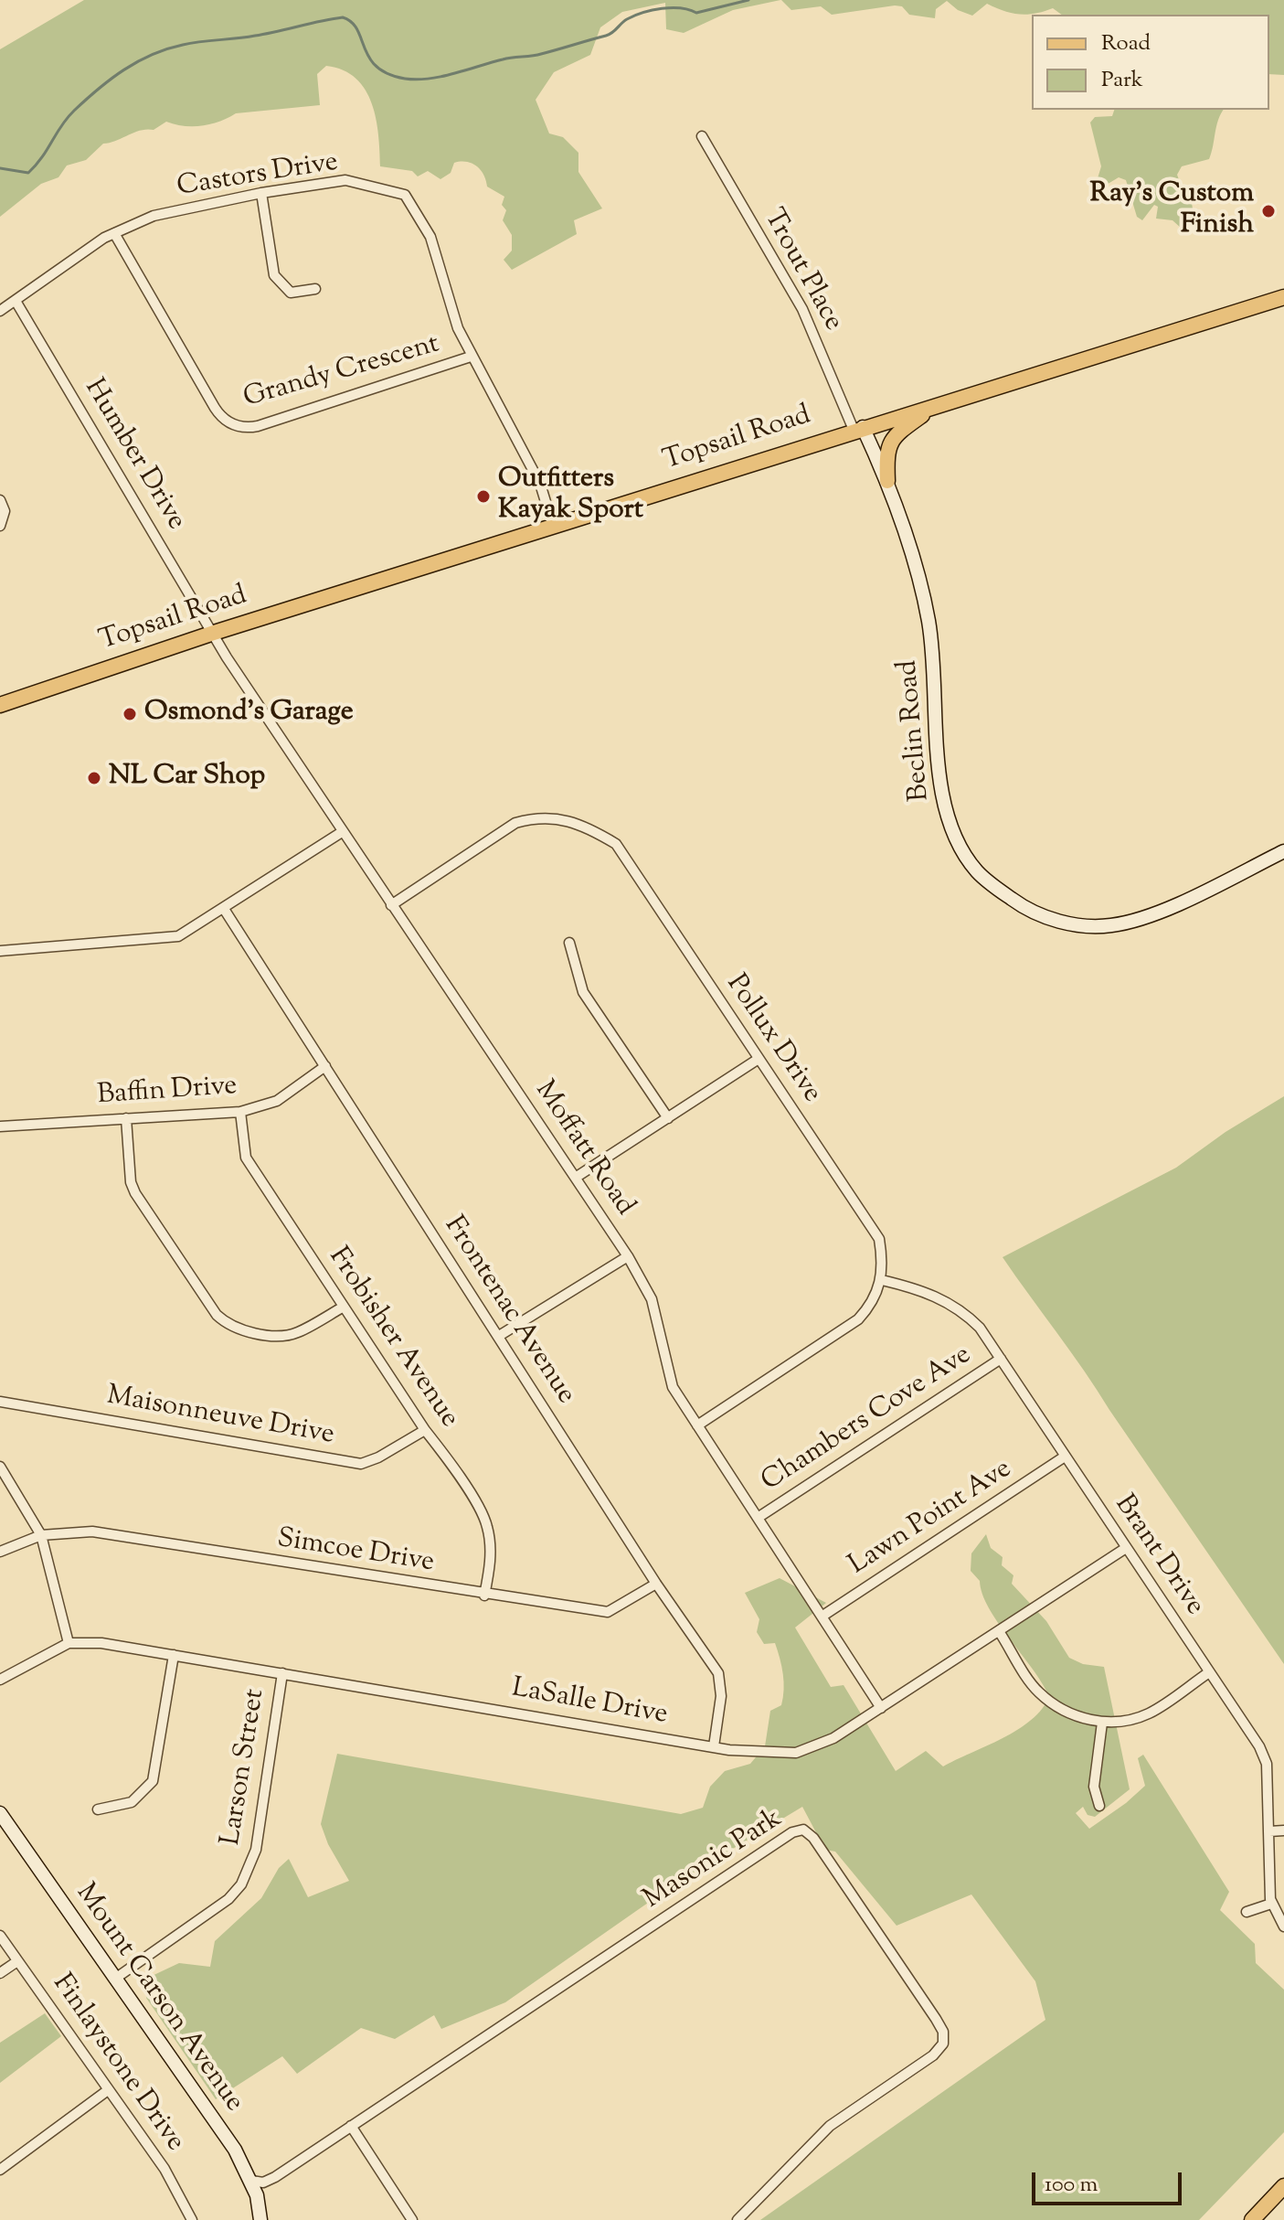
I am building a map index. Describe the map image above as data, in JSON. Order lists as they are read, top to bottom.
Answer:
{
  "streets": {
    "main road": ["Topsail Road"],
    "street": [
      "Castors Drive",
      "Trout Place",
      "Grandy Crescent",
      "Humber Drive",
      "Beclin Road",
      "Pollux Drive",
      "Baffin Drive",
      "Moffatt Road",
      "Frontenac Avenue",
      "Frobisher Avenue",
      "Maisonneuve Drive",
      "Chambers Cove Ave",
      "Lawn Point Ave",
      "Simcoe Drive",
      "Brant Drive",
      "LaSalle Drive",
      "Larson Street",
      "Masonic Park",
      "Mount Carson Avenue",
      "Finlaystone Drive"
    ]
  },
  "crossings": [
    ["Castors Drive", "Grandy Crescent"],
    ["Castors Drive", "Topsail Road"],
    ["Castors Drive", "Humber Drive"],
    ["Trout Place", "Topsail Road"],
    ["Trout Place", "Beclin Road"],
    ["Topsail Road", "Humber Drive"],
    ["Topsail Road", "Beclin Road"],
    ["Topsail Road", "Moffatt Road"],
    ["Humber Drive", "Moffatt Road"],
    ["Pollux Drive", "Moffatt Road"],
    ["Pollux Drive", "Brant Drive"],
    ["Baffin Drive", "Frontenac Avenue"],
    ["Baffin Drive", "Frobisher Avenue"],
    ["Moffatt Road", "Chambers Cove Ave"],
    ["Moffatt Road", "Lawn Point Ave"],
    ["Moffatt Road", "LaSalle Drive"],
    ["Frontenac Avenue", "Simcoe Drive"],
    ["Frontenac Avenue", "LaSalle Drive"],
    ["Frobisher Avenue", "Maisonneuve Drive"],
    ["Frobisher Avenue", "Simcoe Drive"],
    ["Chambers Cove Ave", "Brant Drive"],
    ["Lawn Point Ave", "Brant Drive"],
    ["Brant Drive", "LaSalle Drive"],
    ["LaSalle Drive", "Larson Street"],
    ["Larson Street", "Mount Carson Avenue"],
    ["Masonic Park", "Mount Carson Avenue"]
  ],
  "places": [
    "Ray's Custom Finish",
    "Outfitters Kayak Sport",
    "Osmond's Garage",
    "NL Car Shop"
  ],
  "legend": ["Road", "Park"],
  "scale_bar": "100 m"
}
